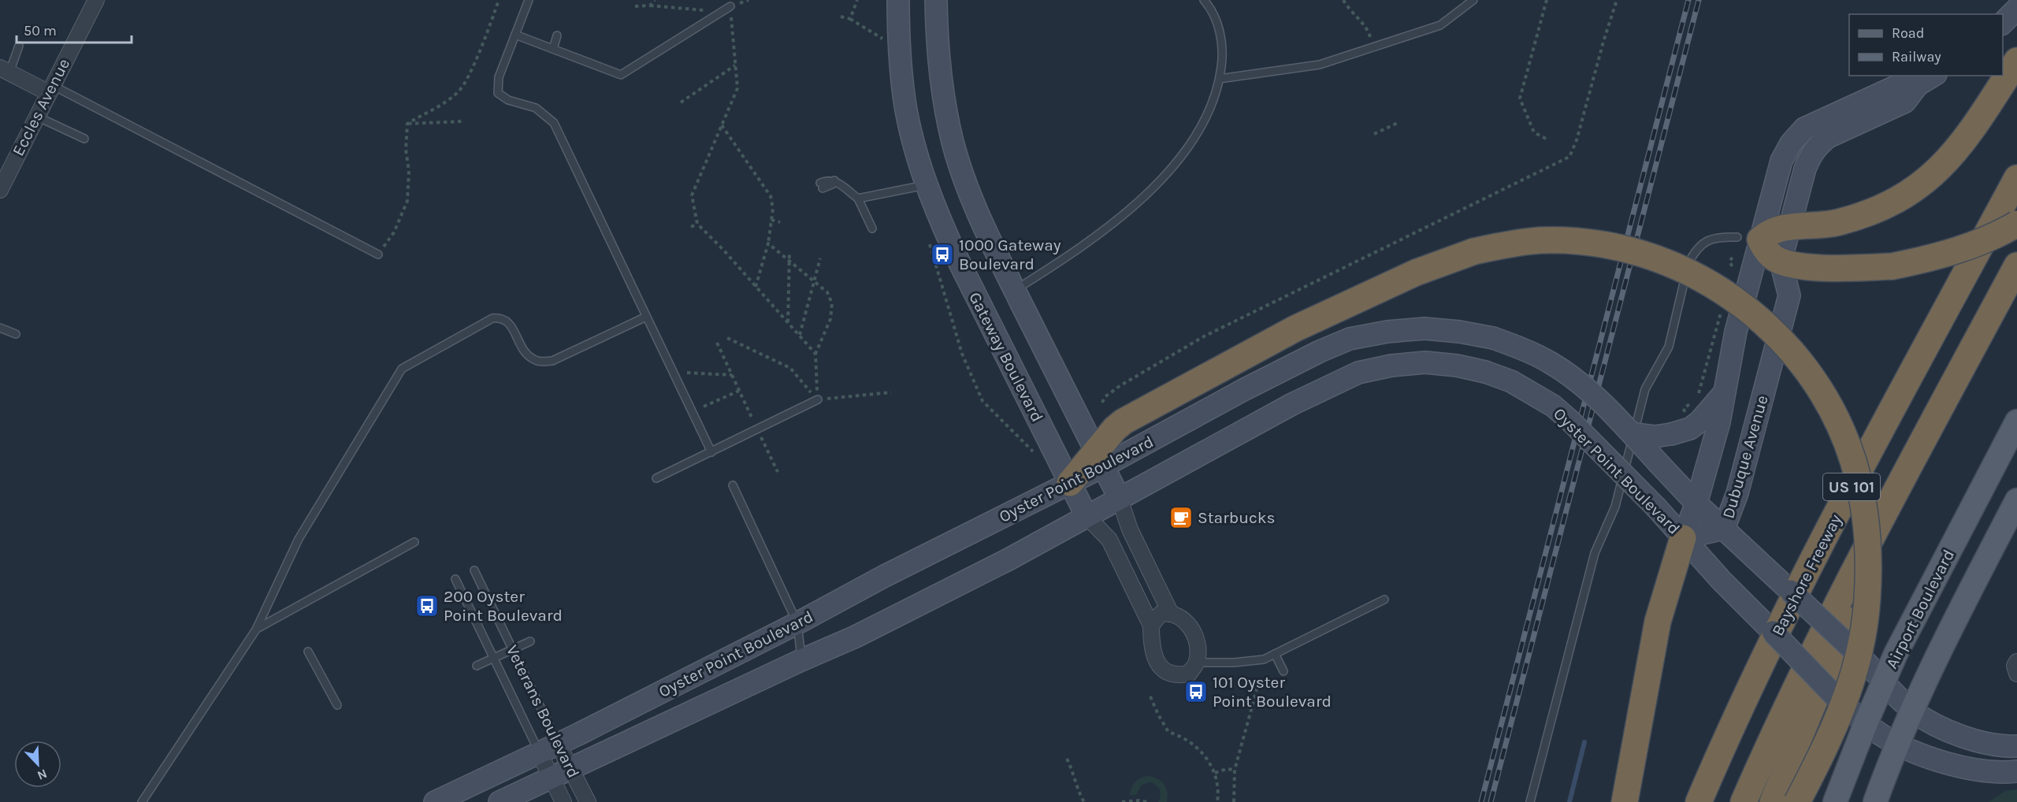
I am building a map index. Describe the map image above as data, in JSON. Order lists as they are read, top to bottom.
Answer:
{
  "streets": {
    "highway": ["US 101", "Bayshore Freeway"],
    "main road": [
      "Gateway Boulevard",
      "Dubuque Avenue",
      "Oyster Point Boulevard",
      "Airport Boulevard"
    ],
    "street": ["Eccles Avenue", "Veterans Boulevard"]
  },
  "crossings": [
    ["Gateway Boulevard", "Oyster Point Boulevard"],
    ["Dubuque Avenue", "Oyster Point Boulevard"],
    ["Oyster Point Boulevard", "Airport Boulevard"],
    ["Oyster Point Boulevard", "Veterans Boulevard"]
  ],
  "places": {
    "bus stop": ["1000 Gateway Boulevard", "200 Oyster Point Boulevard", "101 Oyster Point Boulevard"],
    "cafe": ["Starbucks"]
  },
  "legend": ["Road", "Railway"],
  "scale_bar": "50 m",
  "north": "bottom right"
}
